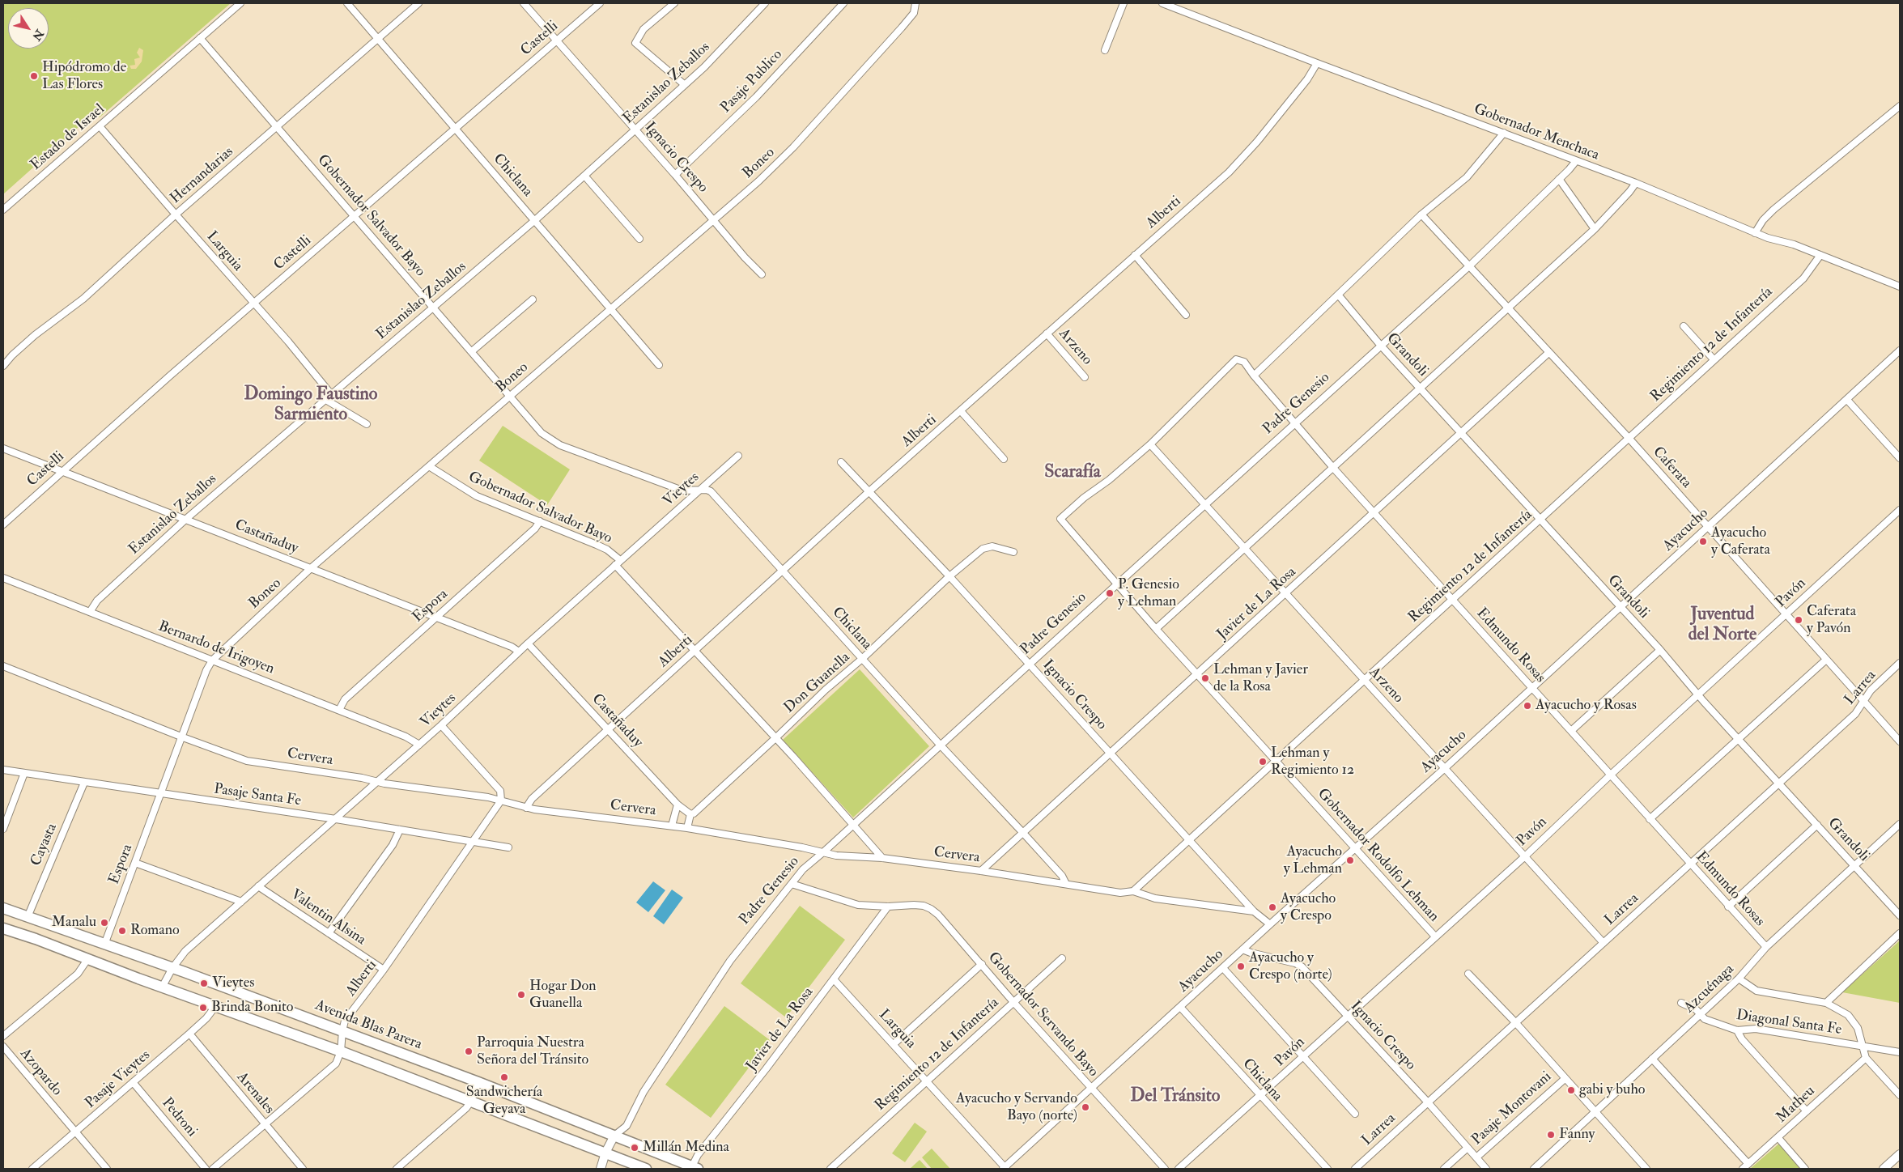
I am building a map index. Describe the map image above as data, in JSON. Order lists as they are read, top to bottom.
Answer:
{
  "streets": {
    "main road": ["Avenida Blas Parera"],
    "street": [
      "Castelli",
      "Pasaje Publico",
      "Estanislao Zeballos",
      "Gobernador Menchaca",
      "Estado de Israel",
      "Ignacio Crespo",
      "Boneo",
      "Hernandarias",
      "Chiclana",
      "Alberti",
      "Gobernador Salvador Bayo",
      "Larguia",
      "Regimiento 12 de Infantería",
      "Arzeno",
      "Grandoli",
      "Padre Genesio",
      "Caferata",
      "Vieytes",
      "Ayacucho",
      "Castañaduy",
      "Pavón",
      "Javier de La Rosa",
      "Espora",
      "Edmundo Rosas",
      "Bernardo de Irigoyen",
      "Don Guanella",
      "Larrea",
      "Cervera",
      "Pasaje Santa Fe",
      "Cayasta",
      "Gobernador Rodolfo Lehman",
      "Valentin Alsina",
      "Azcuénaga",
      "Gobernador Servando Bayo",
      "Diagonal Santa Fe",
      "Azopardo",
      "Pasaje Vieytes",
      "Arenales",
      "Matheu",
      "Pasaje Montovani",
      "Pedroni"
    ]
  },
  "crossings": [
    ["Castelli", "Ignacio Crespo"],
    ["Castelli", "Chiclana"],
    ["Castelli", "Gobernador Salvador Bayo"],
    ["Castelli", "Larguia"],
    ["Castelli", "Castañaduy"],
    ["Pasaje Publico", "Ignacio Crespo"],
    ["Estanislao Zeballos", "Ignacio Crespo"],
    ["Estanislao Zeballos", "Chiclana"],
    ["Estanislao Zeballos", "Gobernador Salvador Bayo"],
    ["Estanislao Zeballos", "Larguia"],
    ["Estanislao Zeballos", "Castañaduy"],
    ["Estanislao Zeballos", "Bernardo de Irigoyen"],
    ["Gobernador Menchaca", "Alberti"],
    ["Gobernador Menchaca", "Regimiento 12 de Infantería"],
    ["Gobernador Menchaca", "Padre Genesio"],
    ["Estado de Israel", "Gobernador Salvador Bayo"],
    ["Estado de Israel", "Larguia"],
    ["Ignacio Crespo", "Boneo"],
    ["Ignacio Crespo", "Alberti"],
    ["Ignacio Crespo", "Regimiento 12 de Infantería"],
    ["Ignacio Crespo", "Padre Genesio"],
    ["Ignacio Crespo", "Ayacucho"],
    ["Ignacio Crespo", "Pavón"],
    ["Ignacio Crespo", "Javier de La Rosa"],
    ["Ignacio Crespo", "Don Guanella"],
    ["Ignacio Crespo", "Larrea"],
    ["Ignacio Crespo", "Cervera"],
    ["Ignacio Crespo", "Pasaje Montovani"],
    ["Boneo", "Chiclana"],
    ["Boneo", "Gobernador Salvador Bayo"],
    ["Boneo", "Castañaduy"],
    ["Boneo", "Espora"],
    ["Boneo", "Bernardo de Irigoyen"],
    ["Boneo", "Cervera"],
    ["Boneo", "Pasaje Santa Fe"],
    ["Hernandarias", "Chiclana"],
    ["Hernandarias", "Gobernador Salvador Bayo"],
    ["Hernandarias", "Larguia"],
    ["Chiclana", "Alberti"],
    ["Chiclana", "Gobernador Salvador Bayo"],
    ["Chiclana", "Padre Genesio"],
    ["Chiclana", "Vieytes"],
    ["Chiclana", "Ayacucho"],
    ["Chiclana", "Pavón"],
    ["Chiclana", "Javier de La Rosa"],
    ["Chiclana", "Don Guanella"],
    ["Chiclana", "Cervera"],
    ["Alberti", "Gobernador Salvador Bayo"],
    ["Alberti", "Arzeno"],
    ["Alberti", "Castañaduy"],
    ["Alberti", "Cervera"],
    ["Alberti", "Pasaje Santa Fe"],
    ["Alberti", "Valentin Alsina"],
    ["Alberti", "Avenida Blas Parera"],
    ["Alberti", "Arenales"],
    ["Gobernador Salvador Bayo", "Padre Genesio"],
    ["Gobernador Salvador Bayo", "Vieytes"],
    ["Gobernador Salvador Bayo", "Espora"],
    ["Gobernador Salvador Bayo", "Don Guanella"],
    ["Gobernador Salvador Bayo", "Cervera"],
    ["Larguia", "Regimiento 12 de Infantería"],
    ["Larguia", "Ayacucho"],
    ["Larguia", "Javier de La Rosa"],
    ["Regimiento 12 de Infantería", "Arzeno"],
    ["Regimiento 12 de Infantería", "Grandoli"],
    ["Regimiento 12 de Infantería", "Caferata"],
    ["Regimiento 12 de Infantería", "Edmundo Rosas"],
    ["Regimiento 12 de Infantería", "Cervera"],
    ["Regimiento 12 de Infantería", "Gobernador Rodolfo Lehman"],
    ["Regimiento 12 de Infantería", "Gobernador Servando Bayo"],
    ["Arzeno", "Padre Genesio"],
    ["Arzeno", "Ayacucho"],
    ["Arzeno", "Pavón"],
    ["Arzeno", "Javier de La Rosa"],
    ["Arzeno", "Edmundo Rosas"],
    ["Arzeno", "Larrea"],
    ["Arzeno", "Gobernador Rodolfo Lehman"],
    ["Grandoli", "Padre Genesio"],
    ["Grandoli", "Ayacucho"],
    ["Grandoli", "Pavón"],
    ["Grandoli", "Javier de La Rosa"],
    ["Grandoli", "Larrea"],
    ["Grandoli", "Azcuénaga"],
    ["Padre Genesio", "Caferata"],
    ["Padre Genesio", "Edmundo Rosas"],
    ["Padre Genesio", "Cervera"],
    ["Padre Genesio", "Gobernador Rodolfo Lehman"],
    ["Padre Genesio", "Gobernador Servando Bayo"],
    ["Padre Genesio", "Avenida Blas Parera"],
    ["Caferata", "Ayacucho"],
    ["Caferata", "Pavón"],
    ["Caferata", "Javier de La Rosa"],
    ["Caferata", "Larrea"],
    ["Vieytes", "Castañaduy"],
    ["Vieytes", "Bernardo de Irigoyen"],
    ["Vieytes", "Cervera"],
    ["Vieytes", "Pasaje Santa Fe"],
    ["Vieytes", "Valentin Alsina"],
    ["Vieytes", "Avenida Blas Parera"],
    ["Ayacucho", "Edmundo Rosas"],
    ["Ayacucho", "Cervera"],
    ["Ayacucho", "Gobernador Rodolfo Lehman"],
    ["Ayacucho", "Gobernador Servando Bayo"],
    ["Castañaduy", "Espora"],
    ["Castañaduy", "Don Guanella"],
    ["Pavón", "Edmundo Rosas"],
    ["Pavón", "Gobernador Rodolfo Lehman"],
    ["Javier de La Rosa", "Edmundo Rosas"],
    ["Javier de La Rosa", "Cervera"],
    ["Javier de La Rosa", "Gobernador Rodolfo Lehman"],
    ["Javier de La Rosa", "Gobernador Servando Bayo"],
    ["Javier de La Rosa", "Avenida Blas Parera"],
    ["Espora", "Bernardo de Irigoyen"],
    ["Espora", "Pasaje Santa Fe"],
    ["Espora", "Avenida Blas Parera"],
    ["Edmundo Rosas", "Larrea"],
    ["Edmundo Rosas", "Gobernador Rodolfo Lehman"],
    ["Edmundo Rosas", "Azcuénaga"],
    ["Pasaje Santa Fe", "Cayasta"],
    ["Cayasta", "Avenida Blas Parera"],
    ["Azcuénaga", "Diagonal Santa Fe"],
    ["Azopardo", "Pasaje Vieytes"],
    ["Pasaje Vieytes", "Arenales"],
    ["Pasaje Vieytes", "Pedroni"]
  ],
  "districts": [
    "Domingo Faustino Sarmiento",
    "Scarafía",
    "Juventud del Norte",
    "Del Tránsito"
  ],
  "places": [
    "Hipódromo de Las Flores",
    "Ayacucho y Caferata",
    "P. Genesio y Lehman",
    "Caferata y Pavón",
    "Lehman y Javier de la Rosa",
    "Ayacucho y Rosas",
    "Lehman y Regimiento 12",
    "Ayacucho y Lehman",
    "Ayacucho y Crespo",
    "Manalu",
    "Romano",
    "Ayacucho y Crespo (norte)",
    "Vieytes",
    "Hogar Don Guanella",
    "Brinda Bonito",
    "Parroquia Nuestra Señora del Tránsito",
    "Sandwichería Geyava",
    "gabi y buho",
    "Ayacucho y Servando Bayo (norte)",
    "Fanny",
    "Millán Medina"
  ],
  "north": "bottom right"
}
